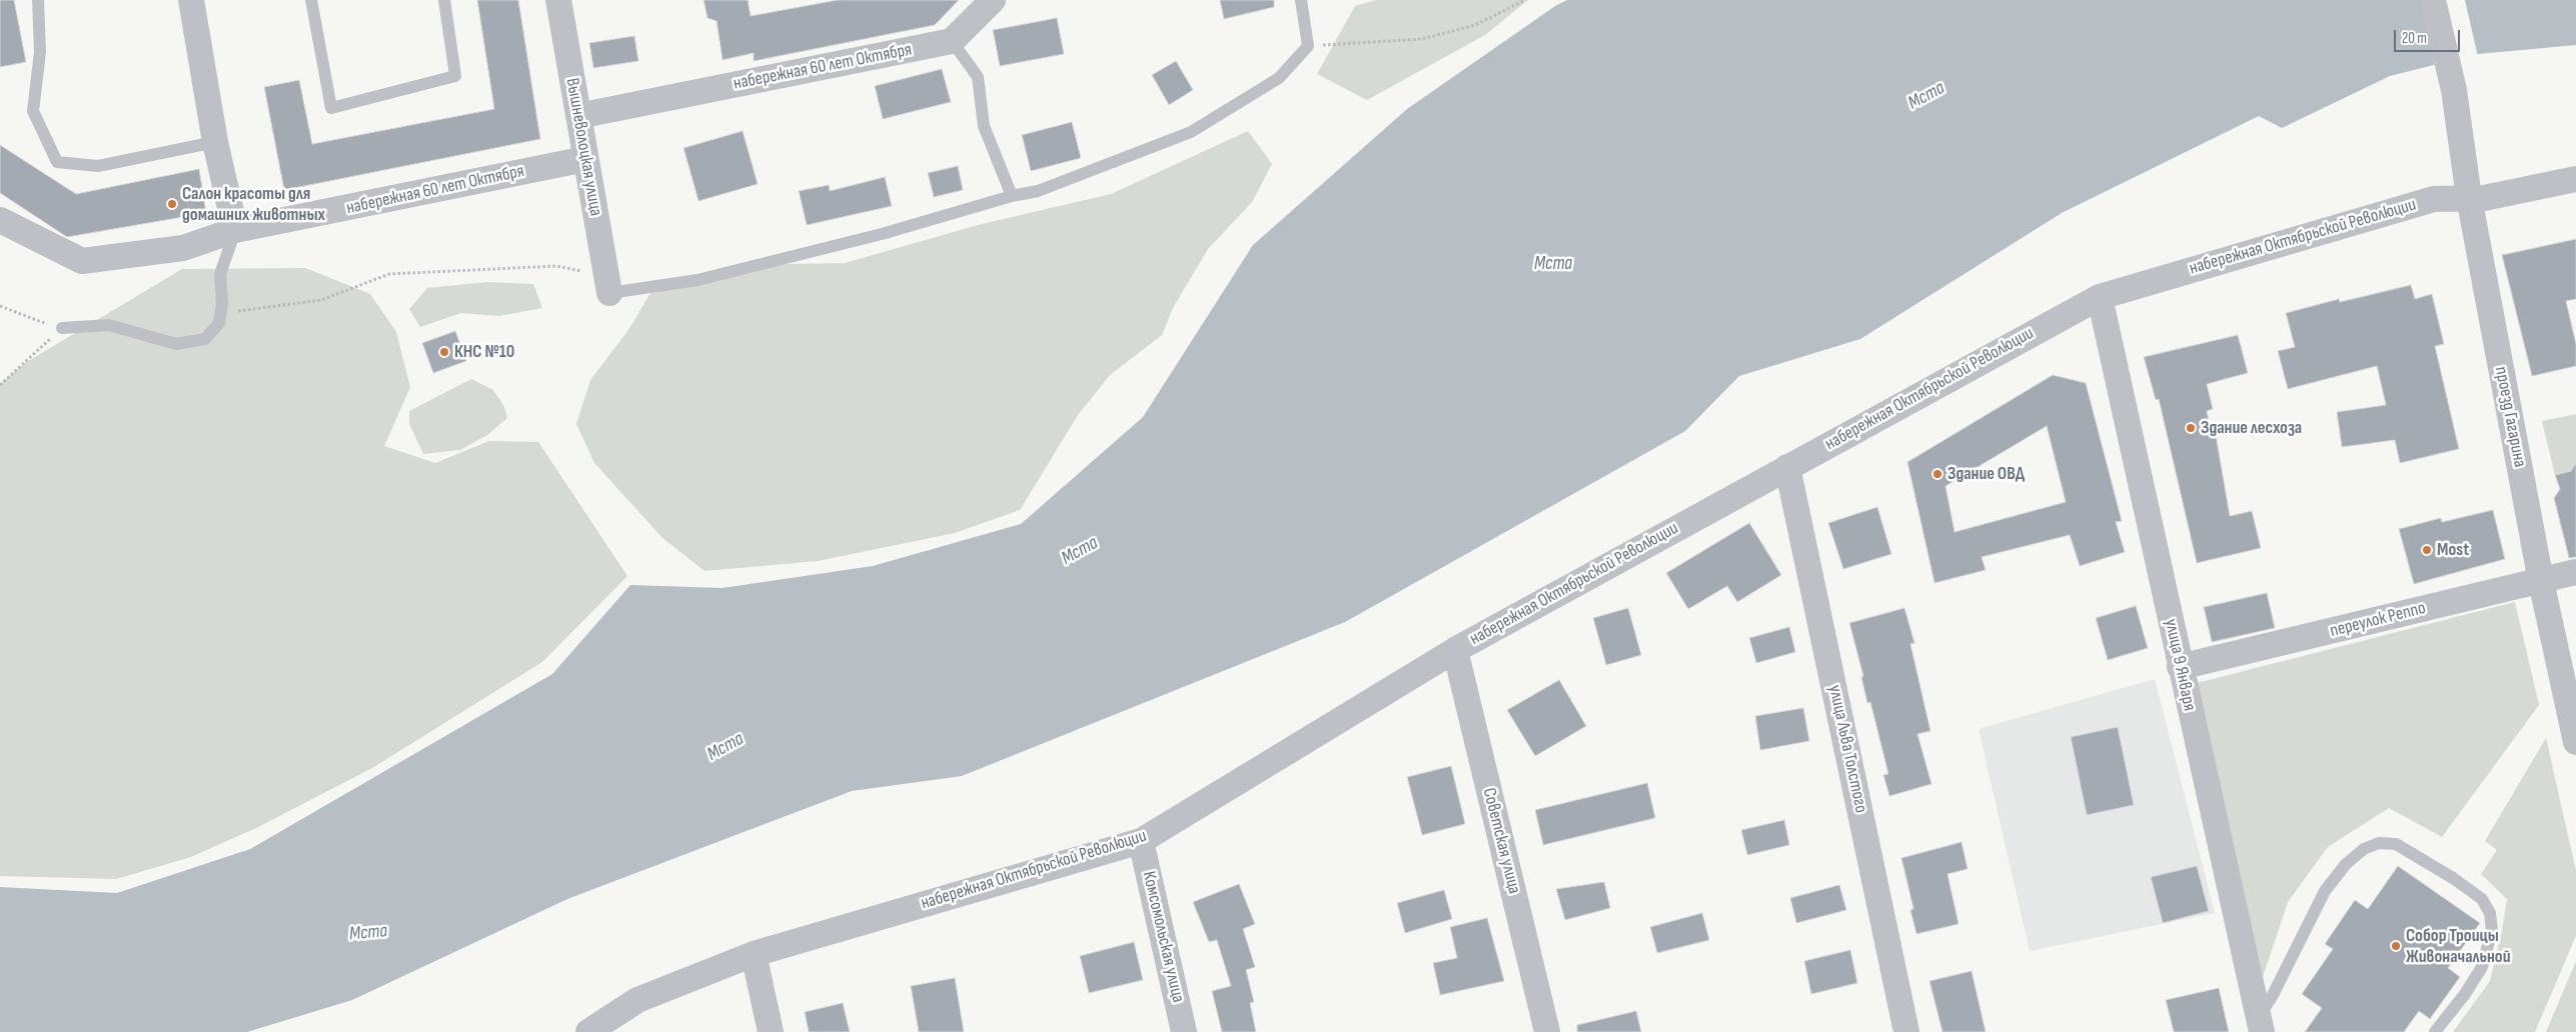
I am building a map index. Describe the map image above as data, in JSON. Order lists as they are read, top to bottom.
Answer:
{
  "streets": {
    "street": [
      "набережная 60 лет Октября",
      "Вышневолоцкая улица",
      "набережная Октябрьской Революции",
      "проезд Гагарина",
      "переулок Реппо",
      "улица 9 Января",
      "улица Льва Толстого",
      "Советская улица",
      "Комсомольская улица"
    ]
  },
  "crossings": [
    ["набережная 60 лет Октября", "Вышневолоцкая улица"],
    ["набережная Октябрьской Революции", "проезд Гагарина"],
    ["набережная Октябрьской Революции", "улица 9 Января"],
    ["набережная Октябрьской Революции", "улица Льва Толстого"],
    ["набережная Октябрьской Революции", "Советская улица"],
    ["набережная Октябрьской Революции", "Комсомольская улица"],
    ["проезд Гагарина", "переулок Реппо"],
    ["переулок Реппо", "улица 9 Января"]
  ],
  "water": ["Мста"],
  "places": [
    "Салон красоты для домашних животных",
    "КНС №10",
    "Здание лесхоза",
    "Здание ОВД",
    "Most",
    "Собор Троицы Живоначальной"
  ],
  "scale_bar": "20 m"
}
